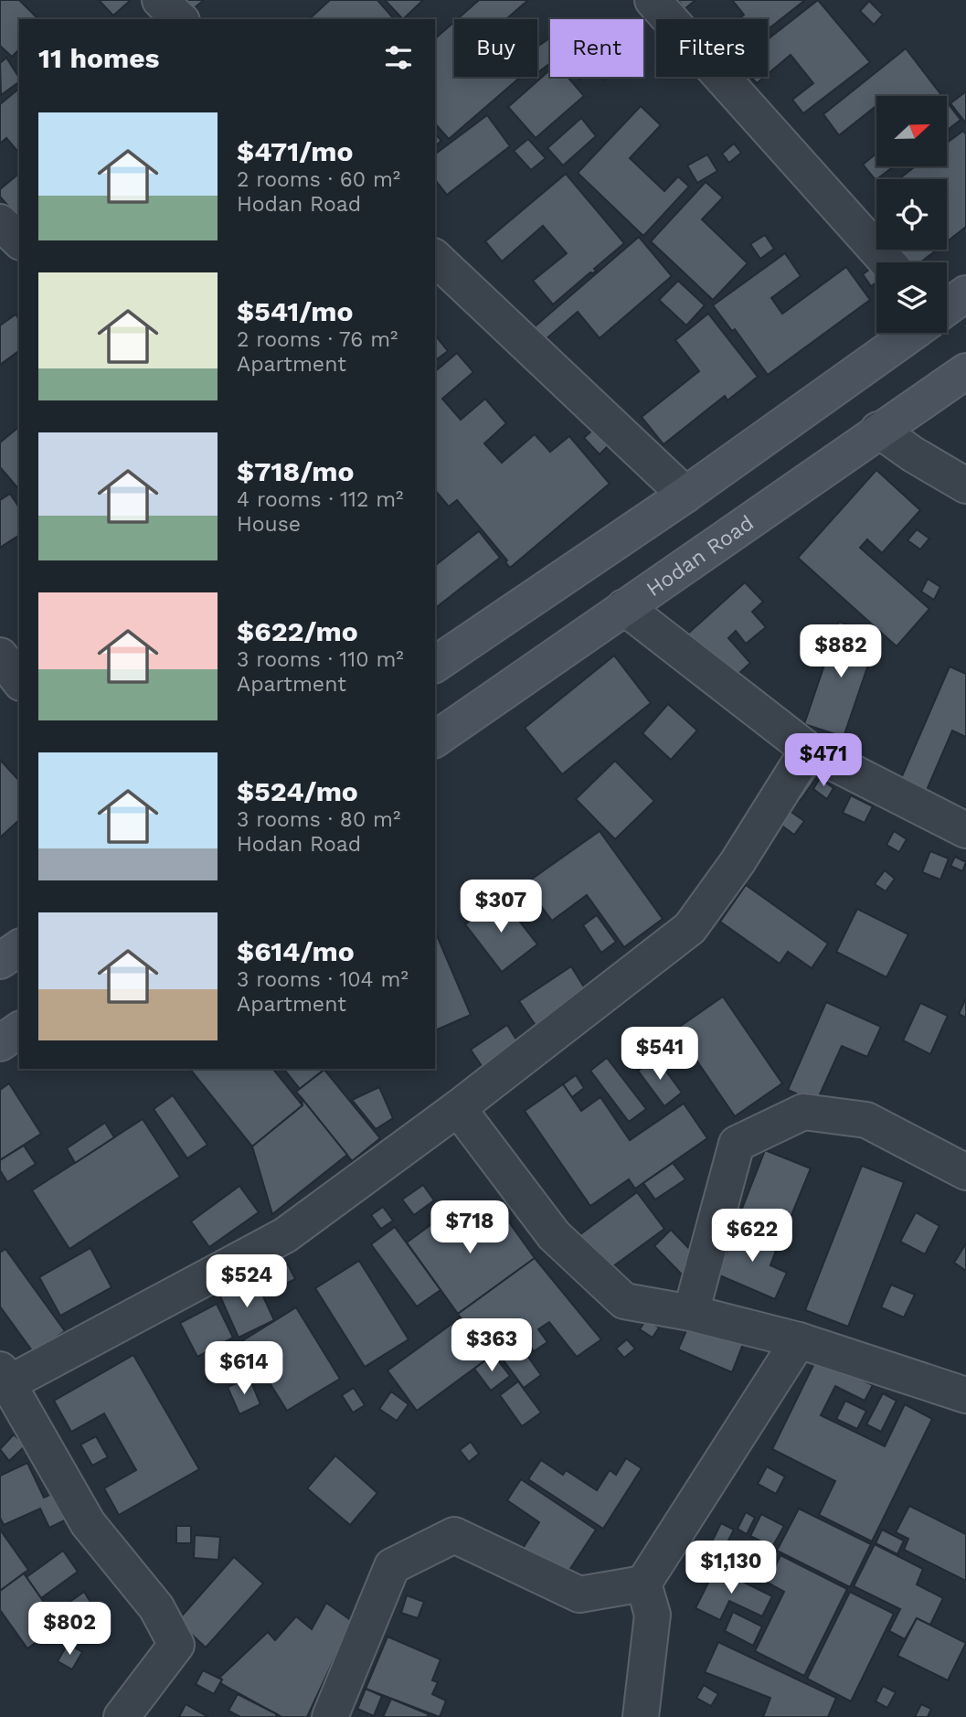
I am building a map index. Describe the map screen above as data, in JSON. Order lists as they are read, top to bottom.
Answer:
{
  "streets": {
    "main road": ["Hodan Road"]
  },
  "north": "right",
  "page": {
    "chip": ["Buy", "Rent", "Filters"],
    "heading": "11 homes",
    "list": [
      {
        "name": "$471/mo",
        "note": "2 rooms · 60 m² · Hodan Road"
      },
      {
        "name": "$541/mo",
        "note": "2 rooms · 76 m² · Apartment"
      },
      {
        "name": "$718/mo",
        "note": "4 rooms · 112 m² · House"
      },
      {
        "name": "$622/mo",
        "note": "3 rooms · 110 m² · Apartment"
      },
      {
        "name": "$524/mo",
        "note": "3 rooms · 80 m² · Hodan Road"
      },
      {
        "name": "$614/mo",
        "note": "3 rooms · 104 m² · Apartment"
      }
    ],
    "price": [
      "$882",
      "$471",
      "$307",
      "$541",
      "$718",
      "$622",
      "$524",
      "$363",
      "$614",
      "$1,130",
      "$802"
    ]
  }
}
